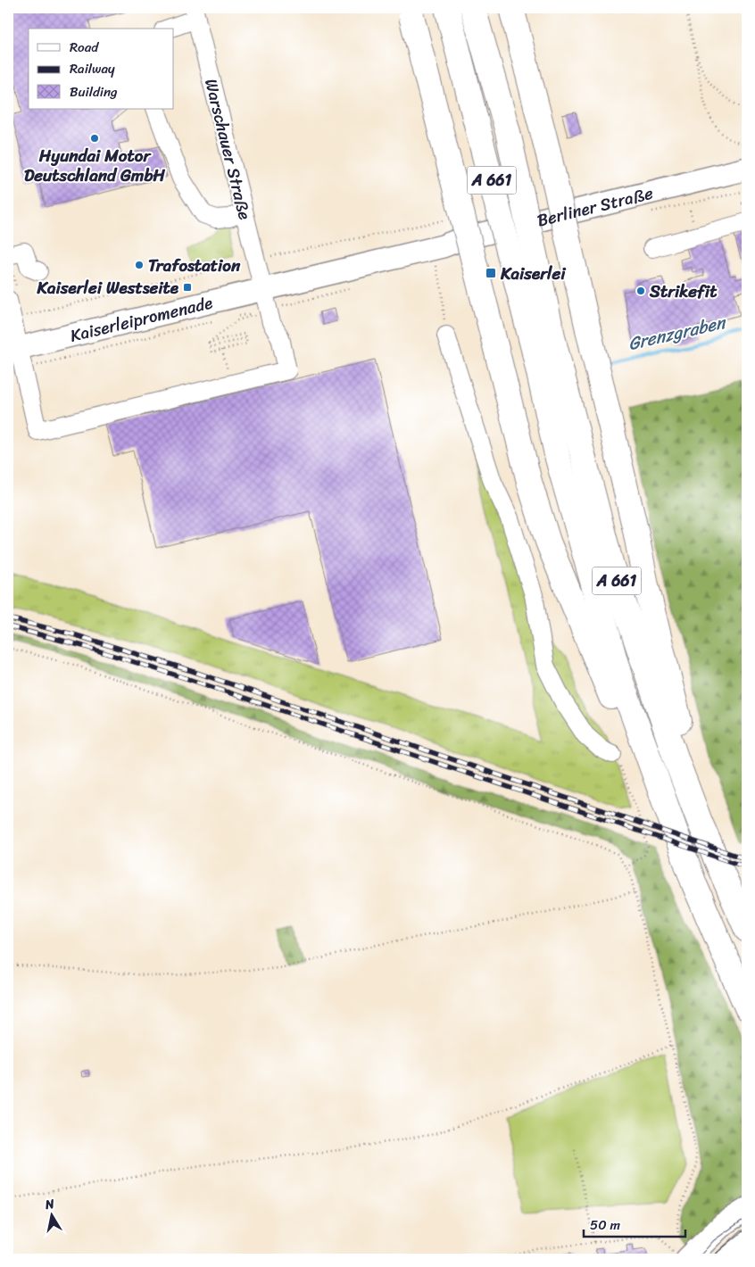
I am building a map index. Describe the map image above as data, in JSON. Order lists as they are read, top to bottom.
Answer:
{
  "streets": {
    "highway": ["A 661"],
    "main road": ["Berliner Straße", "Kaiserleipromenade"],
    "street": ["Warschauer Straße"]
  },
  "crossings": [
    ["Warschauer Straße", "Berliner Straße"],
    ["Warschauer Straße", "Kaiserleipromenade"],
    ["Berliner Straße", "Kaiserleipromenade"]
  ],
  "water": ["Grenzgraben"],
  "places": {
    "other": ["Hyundai Motor Deutschland GmbH", "Trafostation", "Strikefit"],
    "transit": ["Kaiserlei", "Kaiserlei Westseite"]
  },
  "legend": ["Road", "Railway", "Building"],
  "scale_bar": "50 m",
  "north": "top"
}
